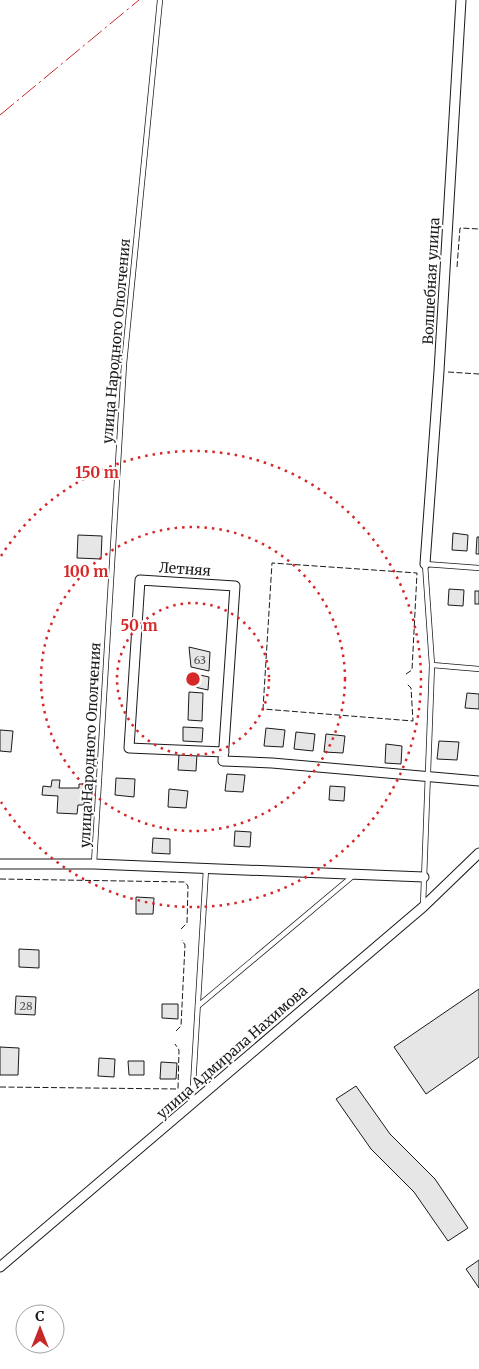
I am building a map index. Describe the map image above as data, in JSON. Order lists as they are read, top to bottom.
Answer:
{
  "streets": {
    "street": ["Волшебная улица", "Летняя", "улица Адмирала Нахимова"],
    "lane": ["улица Народного Ополчения"]
  },
  "house_numbers": ["63", "28"],
  "north": "top",
  "rings": ["150 m", "100 m", "50 m"]
}
